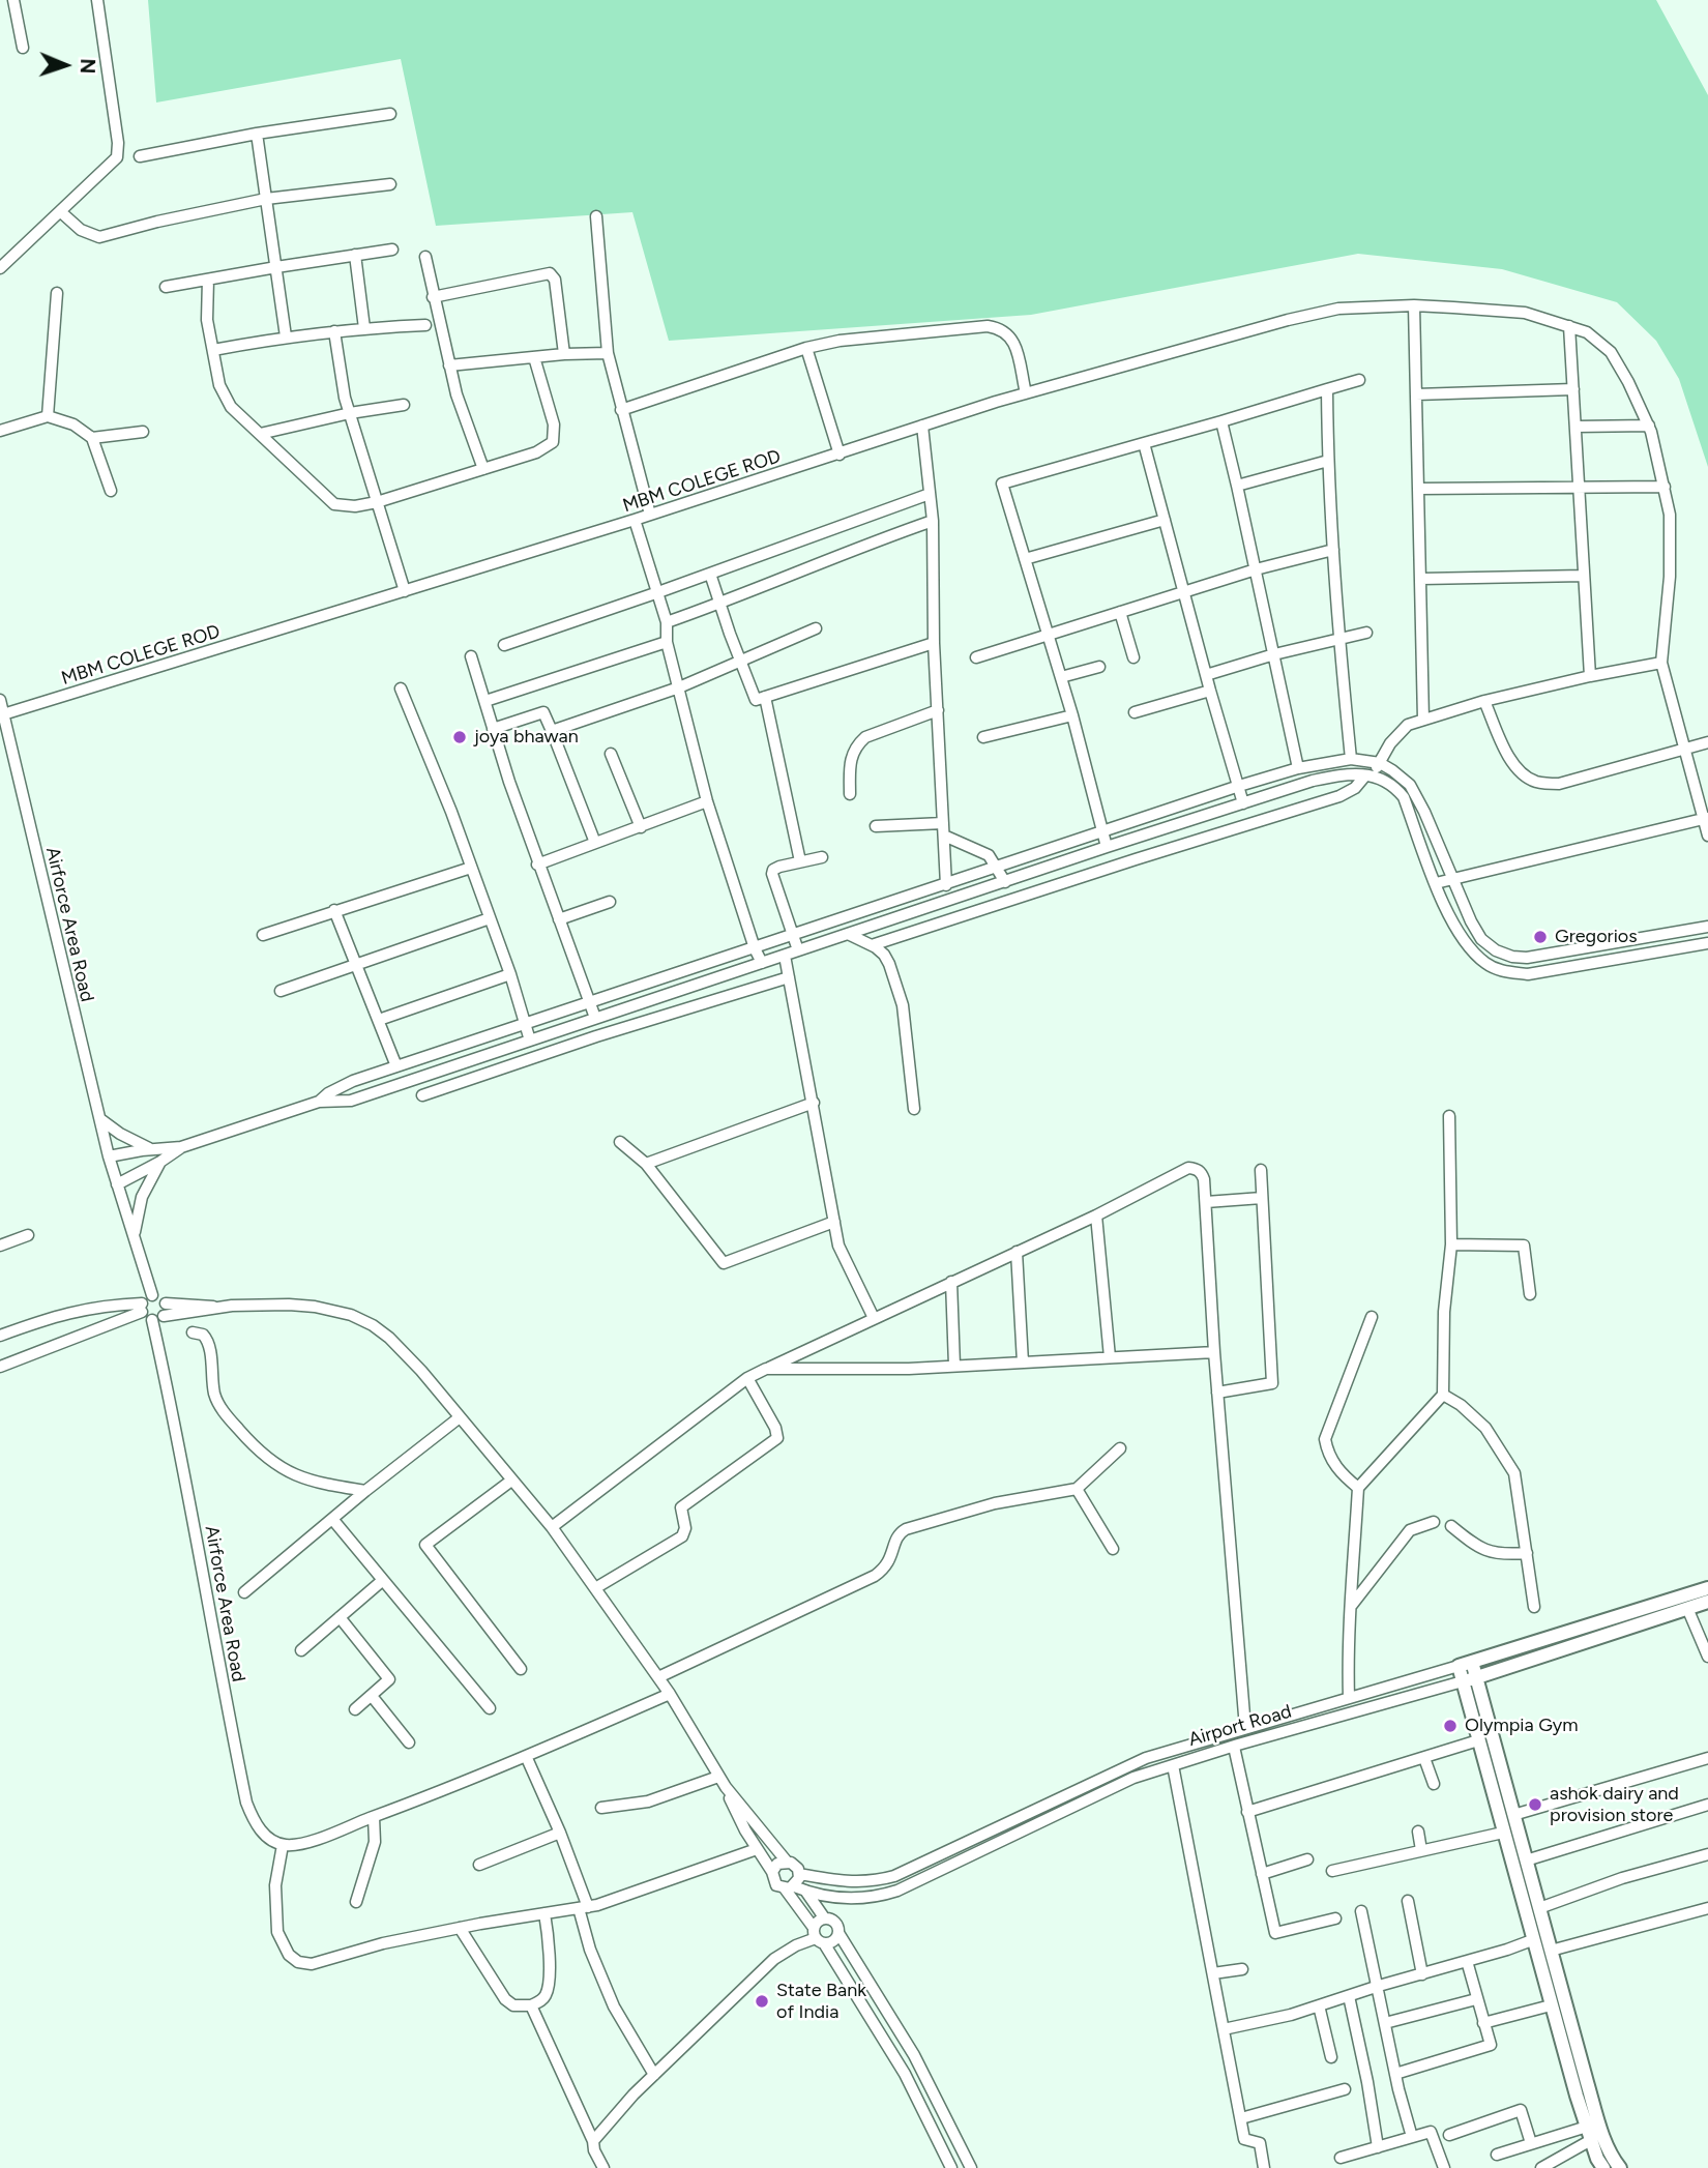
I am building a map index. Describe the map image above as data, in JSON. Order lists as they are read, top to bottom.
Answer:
{
  "streets": {
    "main road": ["Airport Road"],
    "street": ["MBM COLEGE ROD", "Airforce Area Road"]
  },
  "crossings": [
    ["MBM COLEGE ROD", "Airforce Area Road"]
  ],
  "places": [
    "joya bhawan",
    "Gregorios",
    "Olympia Gym",
    "ashok dairy and provision store",
    "State Bank of India"
  ],
  "north": "right"
}
